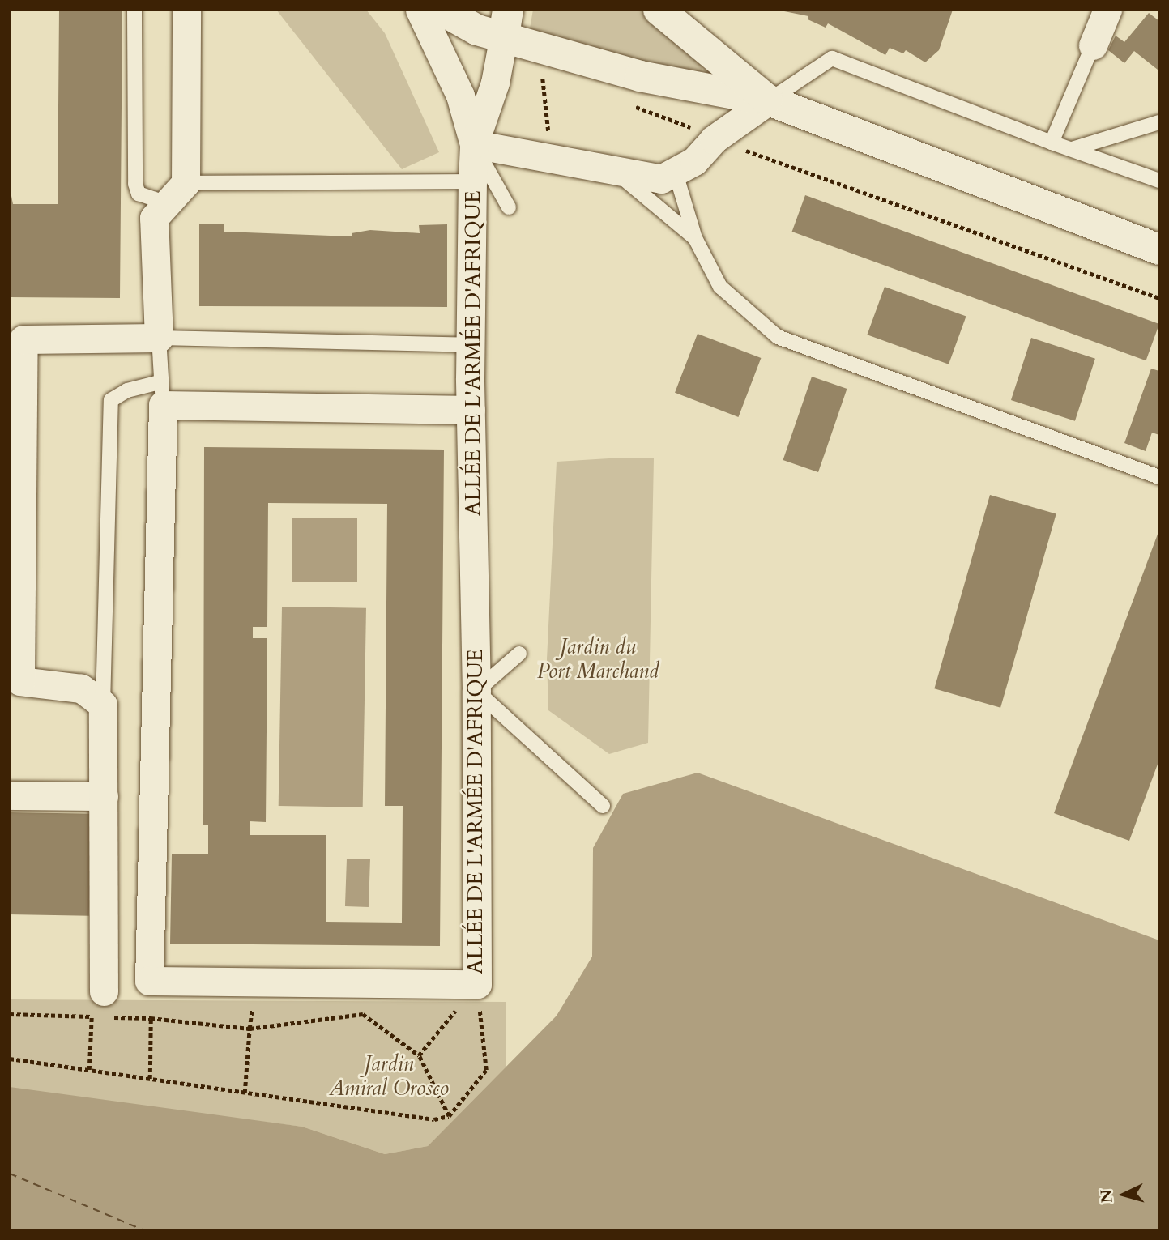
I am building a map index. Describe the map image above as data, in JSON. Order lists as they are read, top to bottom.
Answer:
{
  "streets": {
    "street": ["ALLÉE DE L'ARMÉE D'AFRIQUE"]
  },
  "parks": ["Jardin du Port Marchand", "Jardin Amiral Orosco"],
  "north": "left"
}
